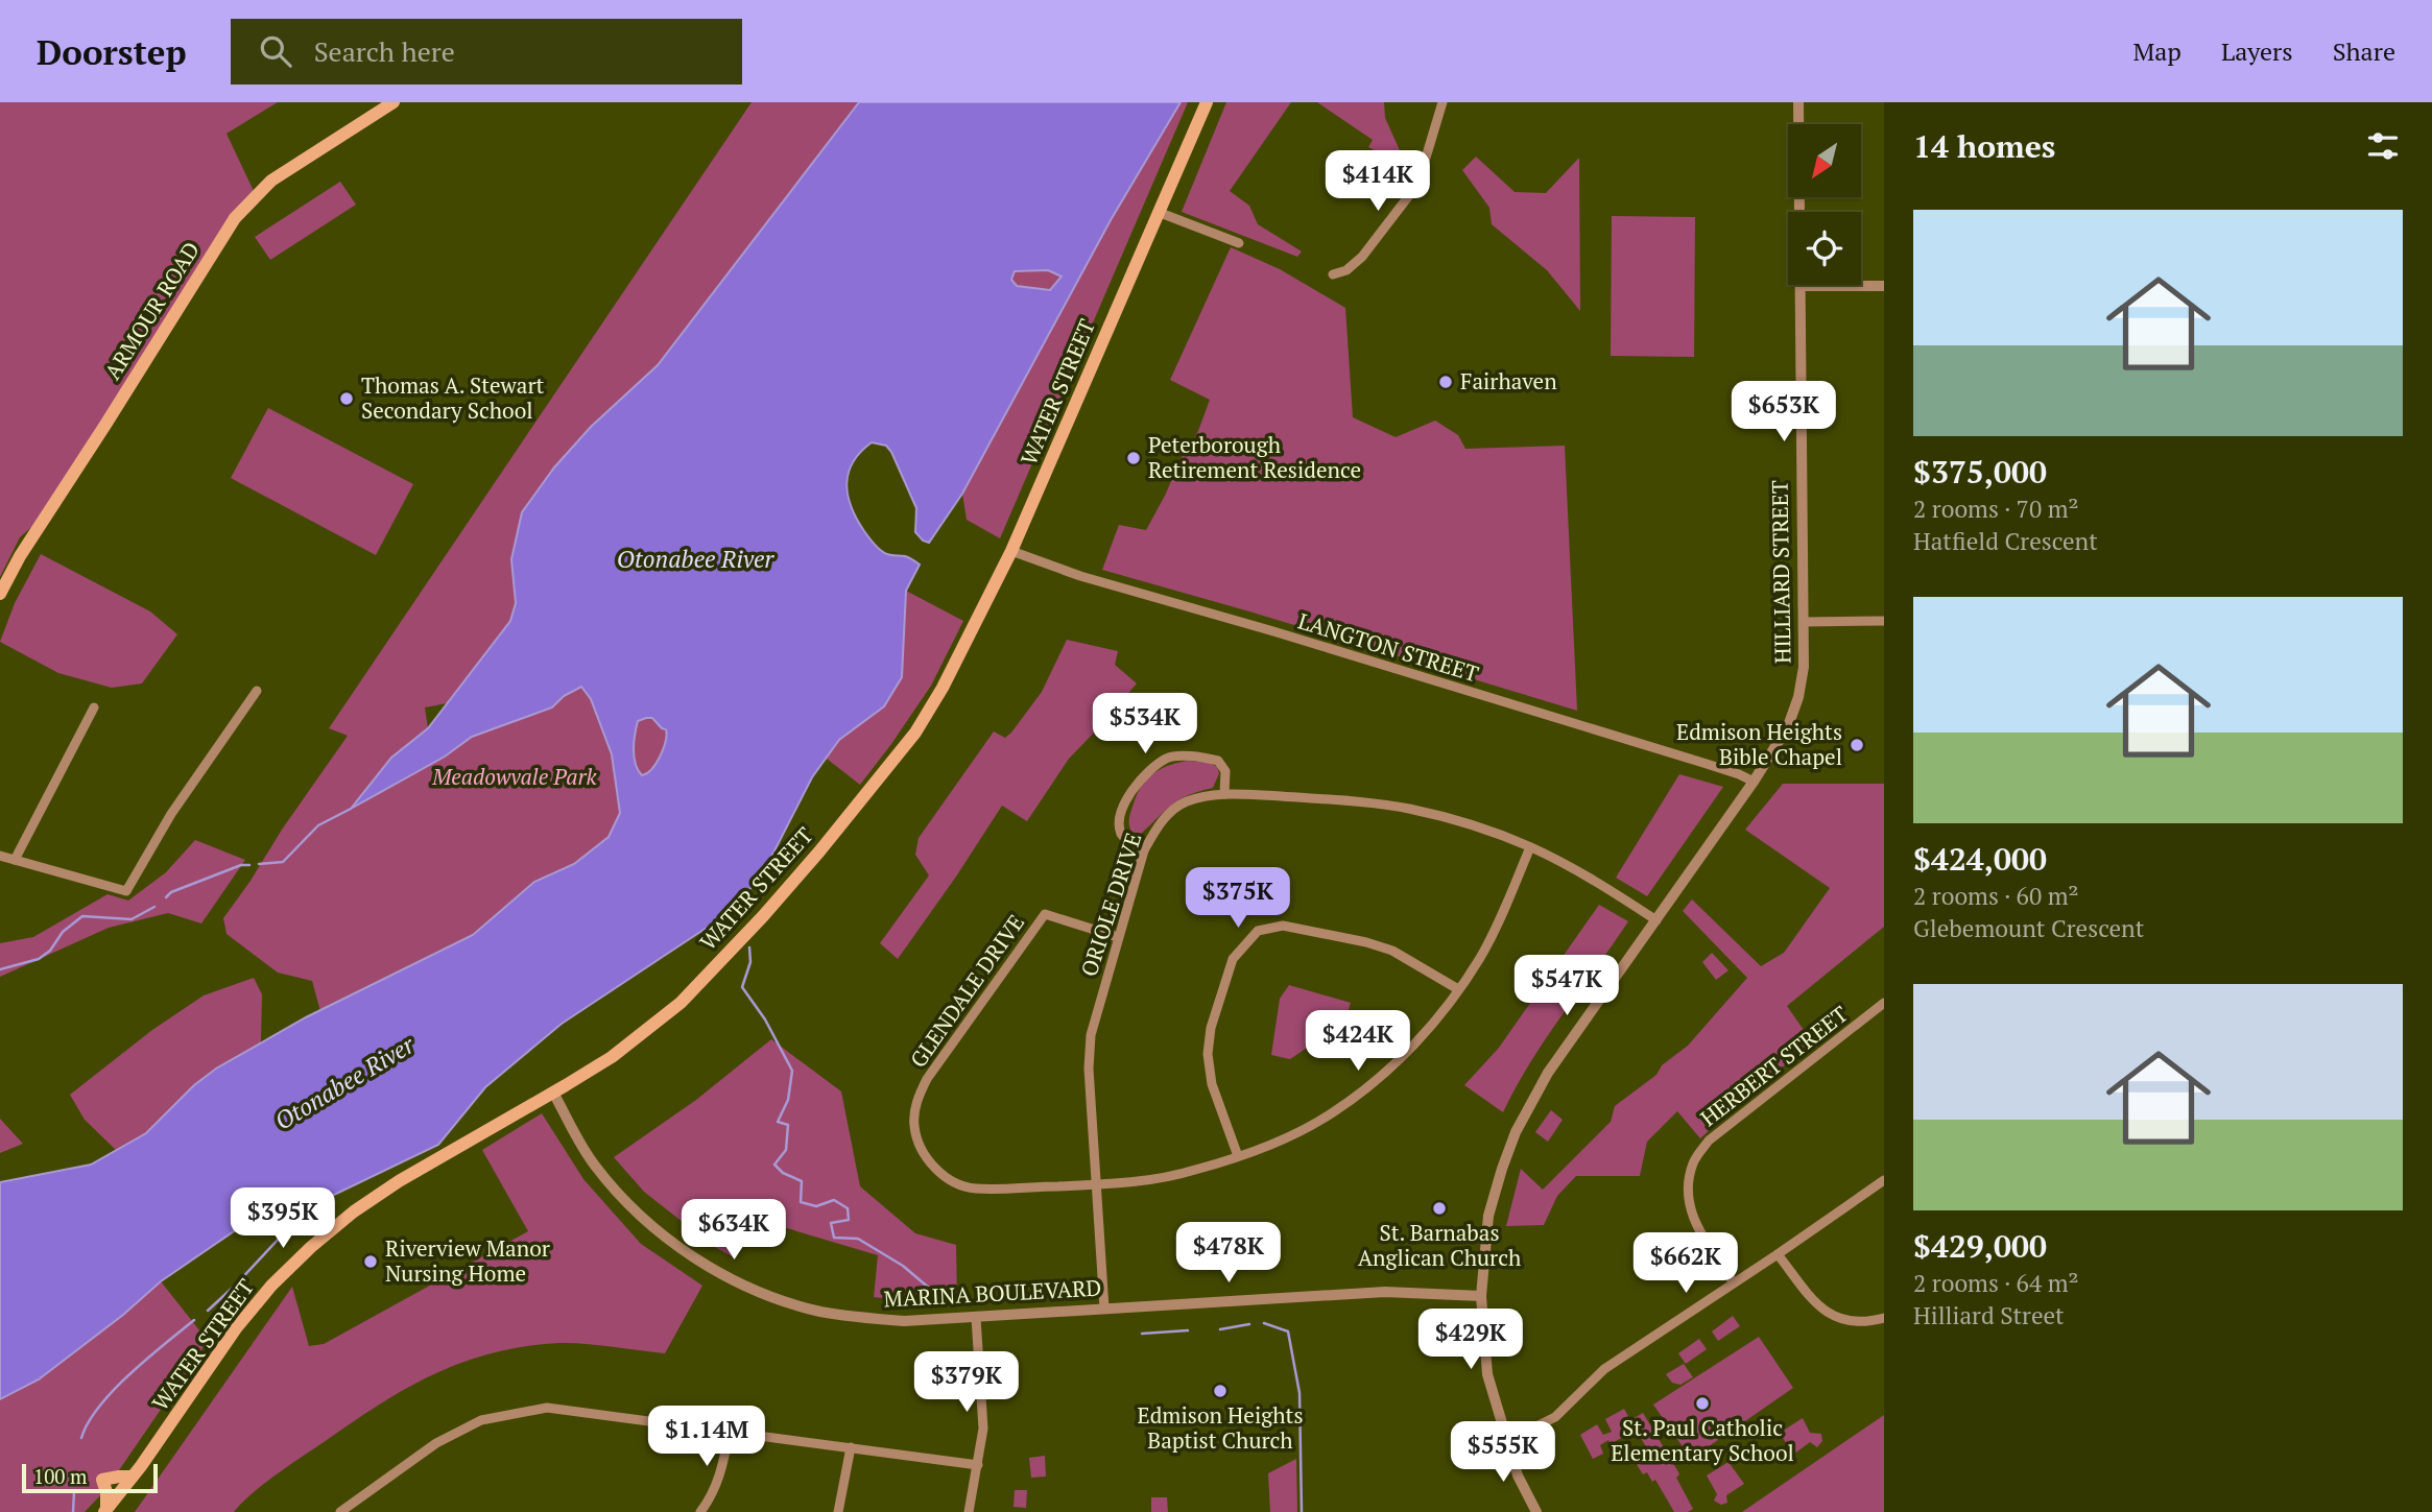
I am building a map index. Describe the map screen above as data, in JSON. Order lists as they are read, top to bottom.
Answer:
{
  "streets": {
    "main road": ["ARMOUR ROAD", "WATER STREET"],
    "street": [
      "HILLIARD STREET",
      "LANGTON STREET",
      "ORIOLE DRIVE",
      "GLENDALE DRIVE",
      "HERBERT STREET",
      "MARINA BOULEVARD"
    ]
  },
  "crossings": [
    ["WATER STREET", "LANGTON STREET"],
    ["WATER STREET", "MARINA BOULEVARD"],
    ["HILLIARD STREET", "LANGTON STREET"],
    ["HILLIARD STREET", "ORIOLE DRIVE"],
    ["HILLIARD STREET", "MARINA BOULEVARD"],
    ["ORIOLE DRIVE", "GLENDALE DRIVE"],
    ["ORIOLE DRIVE", "MARINA BOULEVARD"]
  ],
  "water": ["Otonabee River"],
  "parks": ["Meadowvale Park"],
  "places": [
    "Fairhaven",
    "Thomas A. Stewart Secondary School",
    "Peterborough Retirement Residence",
    "Edmison Heights Bible Chapel",
    "St. Barnabas Anglican Church",
    "Riverview Manor Nursing Home",
    "Edmison Heights Baptist Church",
    "St. Paul Catholic Elementary School"
  ],
  "scale_bar": "100 m",
  "north": "bottom left",
  "page": {
    "header": "Doorstep",
    "search": "Search here",
    "nav": ["Map", "Layers", "Share"],
    "heading": "14 homes",
    "price": [
      "$414K",
      "$653K",
      "$534K",
      "$375K",
      "$547K",
      "$424K",
      "$395K",
      "$634K",
      "$478K",
      "$662K",
      "$429K",
      "$379K",
      "$1.14M",
      "$555K"
    ],
    "list": [
      {
        "name": "$375,000",
        "note": "2 rooms · 70 m² · Hatfield Crescent"
      },
      {
        "name": "$424,000",
        "note": "2 rooms · 60 m² · Glebemount Crescent"
      },
      {
        "name": "$429,000",
        "note": "2 rooms · 64 m² · Hilliard Street"
      }
    ],
    "scale": "100 m"
  }
}
